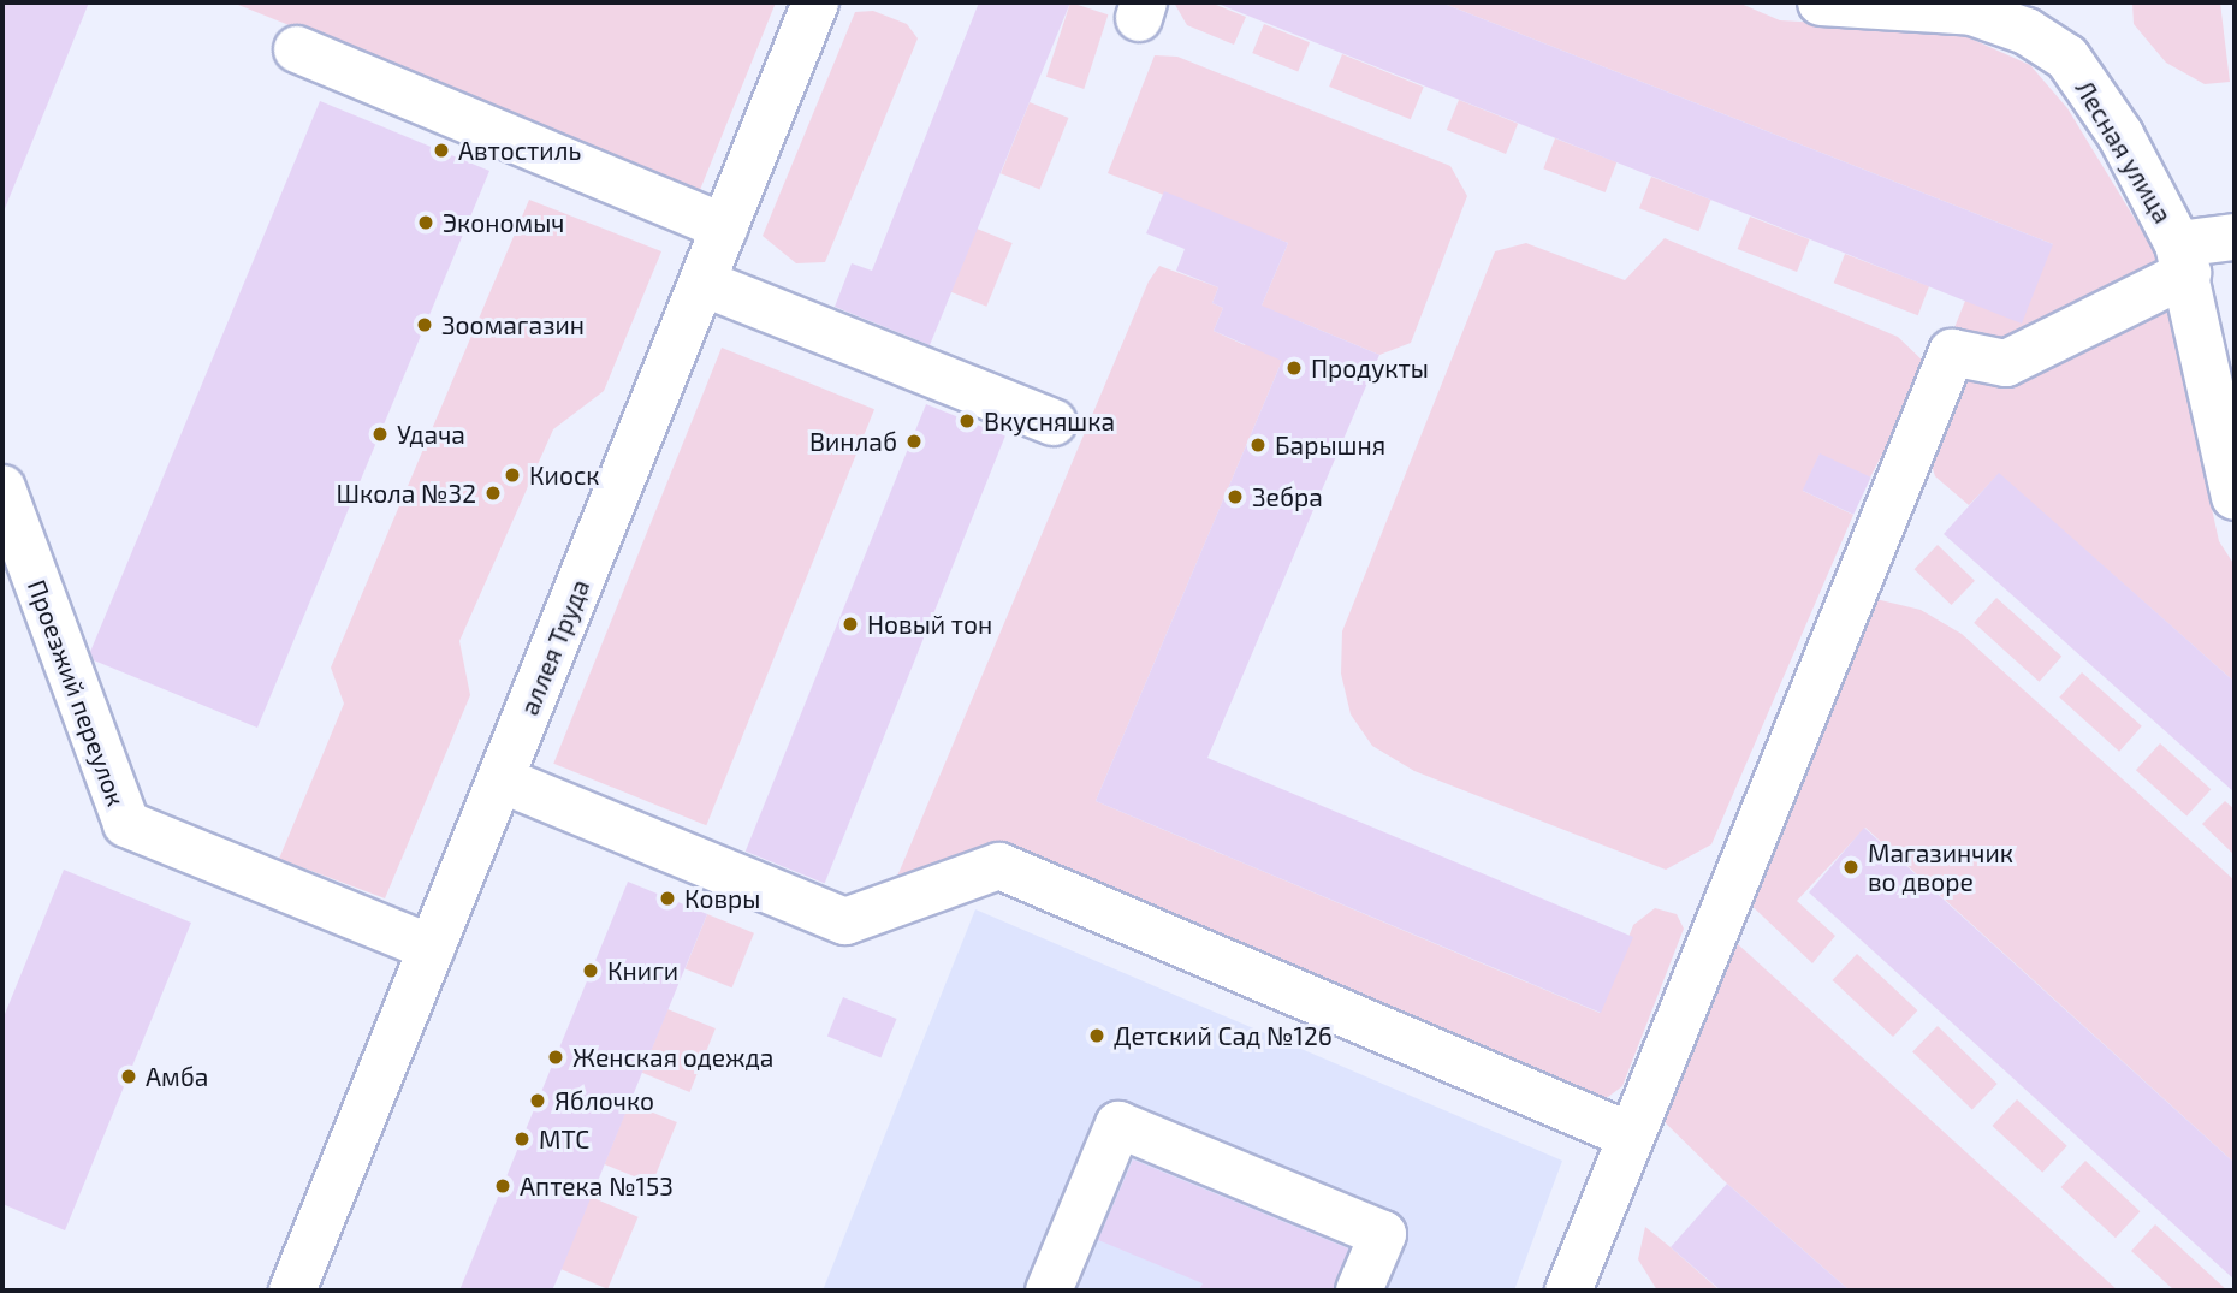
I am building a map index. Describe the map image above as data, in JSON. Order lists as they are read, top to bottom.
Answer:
{
  "streets": {
    "street": ["Лесная улица", "аллея Труда", "Проезжий переулок"]
  },
  "crossings": [
    ["аллея Труда", "Проезжий переулок"]
  ],
  "places": [
    "Автостиль",
    "Экономыч",
    "Зоомагазин",
    "Продукты",
    "Вкусняшка",
    "Удача",
    "Винлаб",
    "Барышня",
    "Киоск",
    "Школа №32",
    "Зебра",
    "Новый тон",
    "Магазинчик во дворе",
    "Ковры",
    "Книги",
    "Детский Сад №126",
    "Женская одежда",
    "Амба",
    "Яблочко",
    "МТС",
    "Аптека №153"
  ]
}
